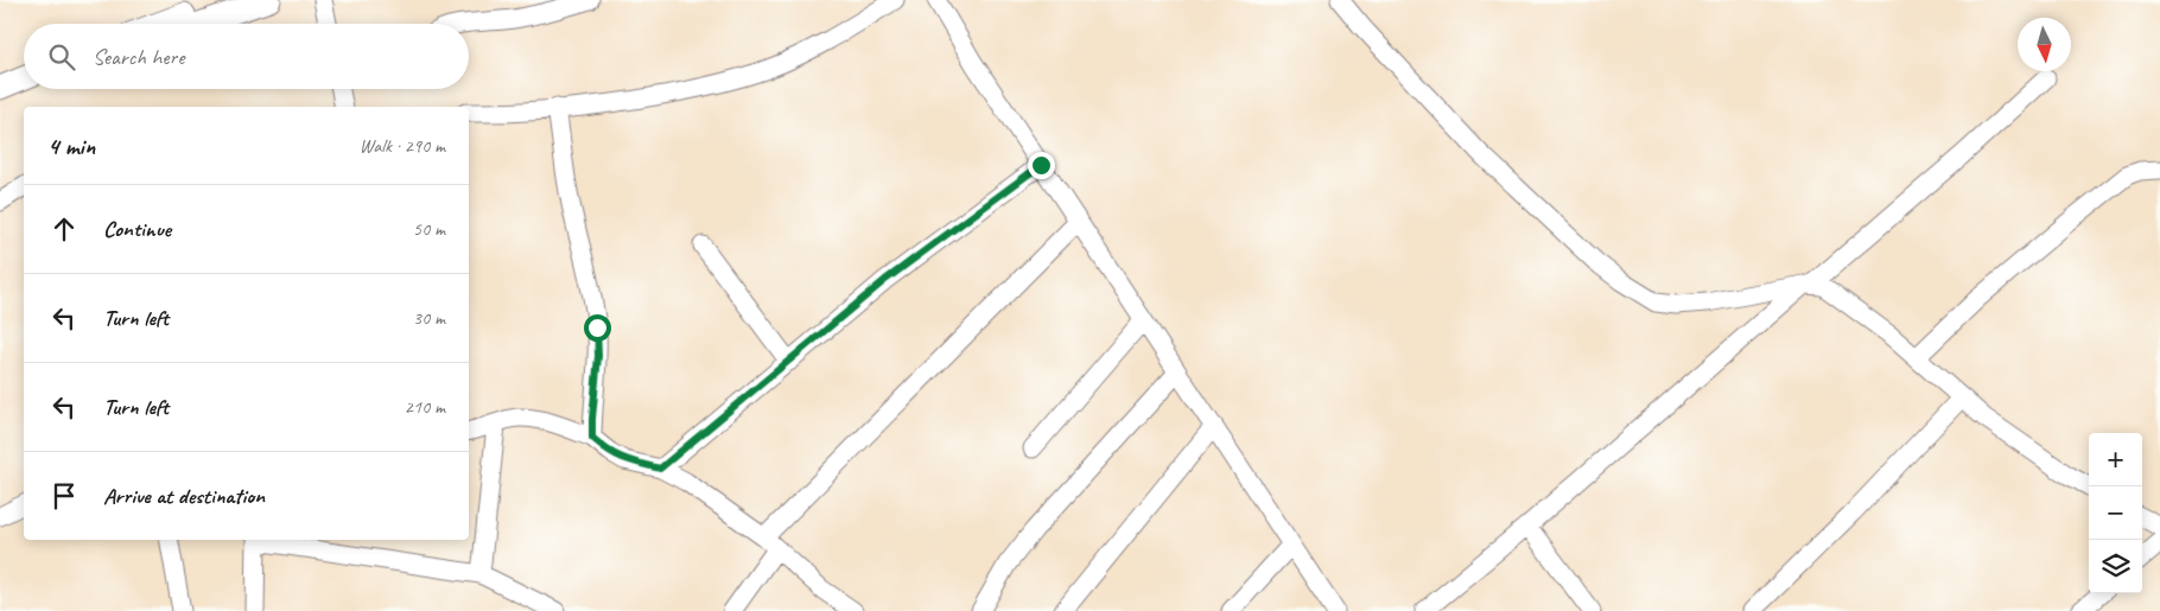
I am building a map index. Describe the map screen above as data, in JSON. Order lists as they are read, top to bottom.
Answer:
{
  "north": "bottom",
  "page": {
    "search": "Search here",
    "heading": ["4 min", "Walk · 290 m"],
    "list": [
      ["Continue", "50 m"],
      ["Turn left", "30 m"],
      ["Turn left", "210 m"],
      "Arrive at destination"
    ],
    "map_buttons": ["+", "−"]
  }
}
